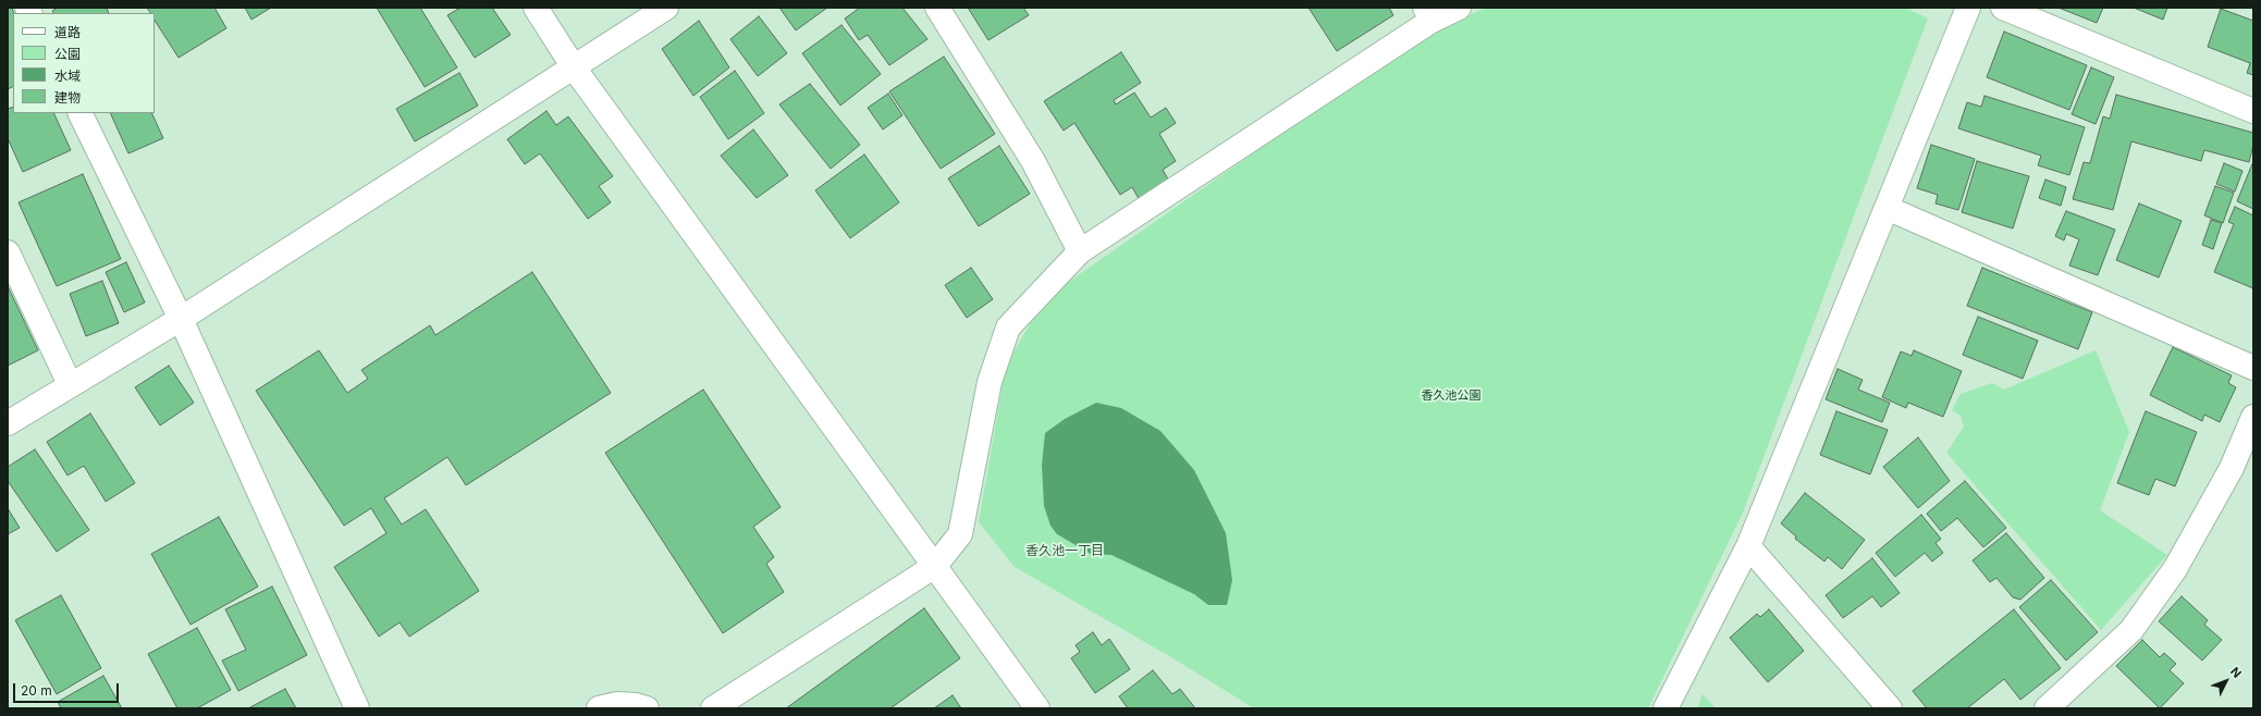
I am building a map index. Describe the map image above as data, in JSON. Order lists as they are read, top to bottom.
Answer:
{
  "districts": ["香久池一丁目"],
  "parks": ["香久池公園"],
  "legend": [
    "道路",
    "公園",
    "水域",
    "建物"
  ],
  "scale_bar": "20 m",
  "north": "top right"
}
